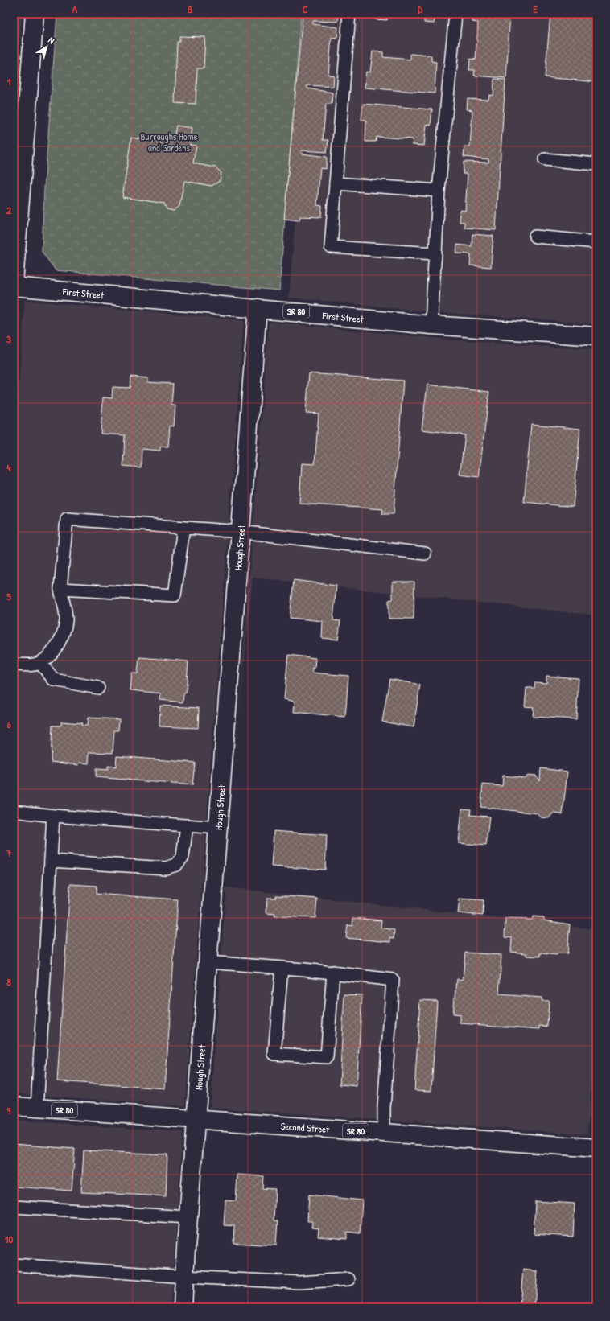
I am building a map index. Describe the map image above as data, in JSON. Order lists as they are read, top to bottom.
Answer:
{
  "streets": {
    "main road": [
      "First Street",
      "SR 80",
      "Hough Street",
      "Second Street"
    ]
  },
  "crossings": [
    ["First Street", "Hough Street"],
    ["Hough Street", "Second Street"]
  ],
  "parks": ["Burroughs Home and Gardens"],
  "north": "top right",
  "grid": {
    "columns": [
      "A",
      "B",
      "C",
      "D",
      "E"
    ],
    "rows": [
      "1",
      "2",
      "3",
      "4",
      "5",
      "6",
      "7",
      "8",
      "9",
      "10"
    ]
  }
}
